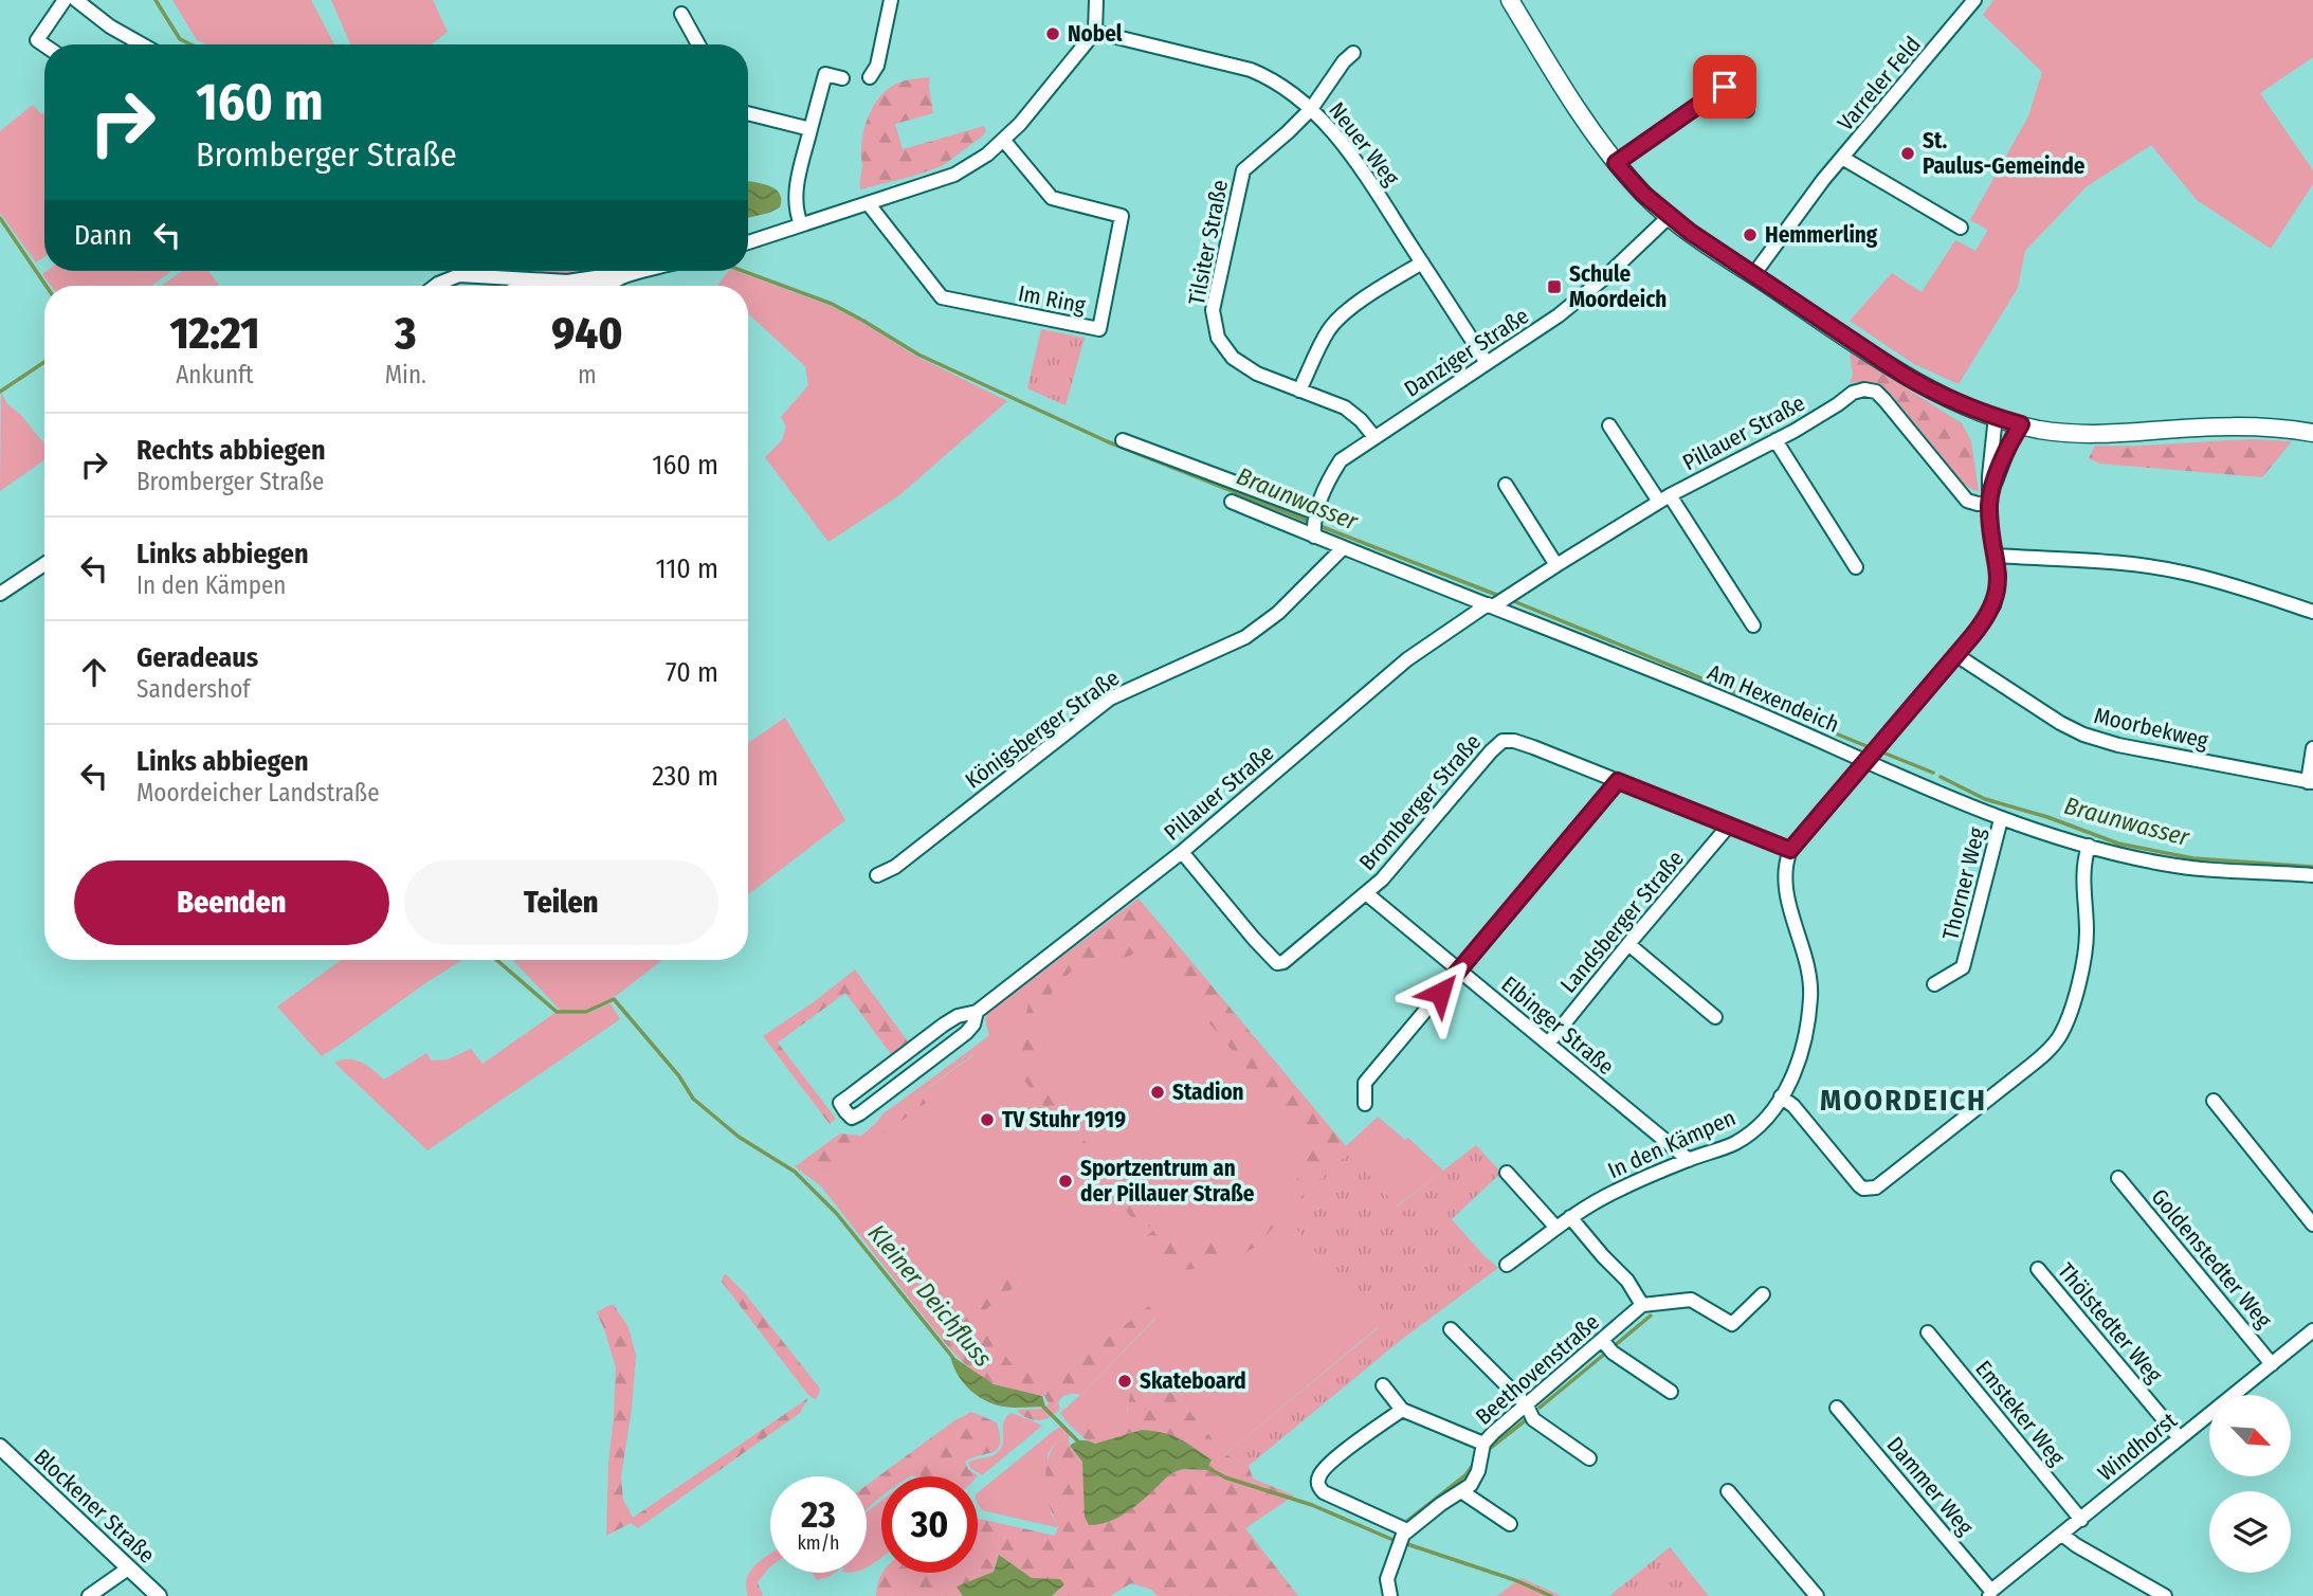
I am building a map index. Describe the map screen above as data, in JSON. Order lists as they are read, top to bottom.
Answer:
{
  "streets": {
    "street": [
      "Varreler Feld",
      "Neuer Weg",
      "Tilsiter Straße",
      "Im Ring",
      "Danziger Straße",
      "Pillauer Straße",
      "Am Hexendeich",
      "Moorbekweg",
      "Königsberger Straße",
      "Bromberger Straße",
      "Thorner Weg",
      "Landsberger Straße",
      "Elbinger Straße",
      "In den Kämpen",
      "Goldenstedter Weg",
      "Thölstedter Weg",
      "Beethovenstraße",
      "Emsteker Weg",
      "Windhorst",
      "Dammer Weg",
      "Blockener Straße"
    ]
  },
  "crossings": [
    ["Neuer Weg", "Tilsiter Straße"],
    ["Neuer Weg", "Danziger Straße"],
    ["Tilsiter Straße", "Danziger Straße"],
    ["Danziger Straße", "Am Hexendeich"],
    ["Pillauer Straße", "Am Hexendeich"],
    ["Pillauer Straße", "Bromberger Straße"],
    ["Am Hexendeich", "Königsberger Straße"],
    ["Am Hexendeich", "Thorner Weg"],
    ["Bromberger Straße", "Landsberger Straße"],
    ["Bromberger Straße", "Elbinger Straße"],
    ["Bromberger Straße", "In den Kämpen"],
    ["Landsberger Straße", "Elbinger Straße"],
    ["Elbinger Straße", "In den Kämpen"],
    ["Goldenstedter Weg", "Windhorst"],
    ["Thölstedter Weg", "Windhorst"],
    ["Emsteker Weg", "Windhorst"],
    ["Windhorst", "Dammer Weg"]
  ],
  "districts": ["MOORDEICH"],
  "water": ["Braunwasser", "Kleiner Deichfluss"],
  "places": {
    "other": [
      "Nobel",
      "St. Paulus-Gemeinde",
      "Hemmerling",
      "Stadion",
      "TV Stuhr 1919",
      "Sportzentrum an der Pillauer Straße",
      "Skateboard"
    ],
    "transit": ["Schule Moordeich"]
  },
  "north": "bottom right",
  "page": {
    "turn": ["160 m", "Bromberger Straße"],
    "then": "Dann",
    "eta": [
      "12:21",
      "Ankunft",
      "3",
      "Min.",
      "940",
      "m"
    ],
    "list": [
      {
        "name": "Rechts abbiegen",
        "note": "Bromberger Straße",
        "value": "160 m"
      },
      {
        "name": "Links abbiegen",
        "note": "In den Kämpen",
        "value": "110 m"
      },
      {
        "name": "Geradeaus",
        "note": "Sandershof",
        "value": "70 m"
      },
      {
        "name": "Links abbiegen",
        "note": "Moordeicher Landstraße",
        "value": "230 m"
      }
    ],
    "buttons": ["Beenden", "Teilen"],
    "speed": "23 km/h",
    "limit": "30"
  }
}
